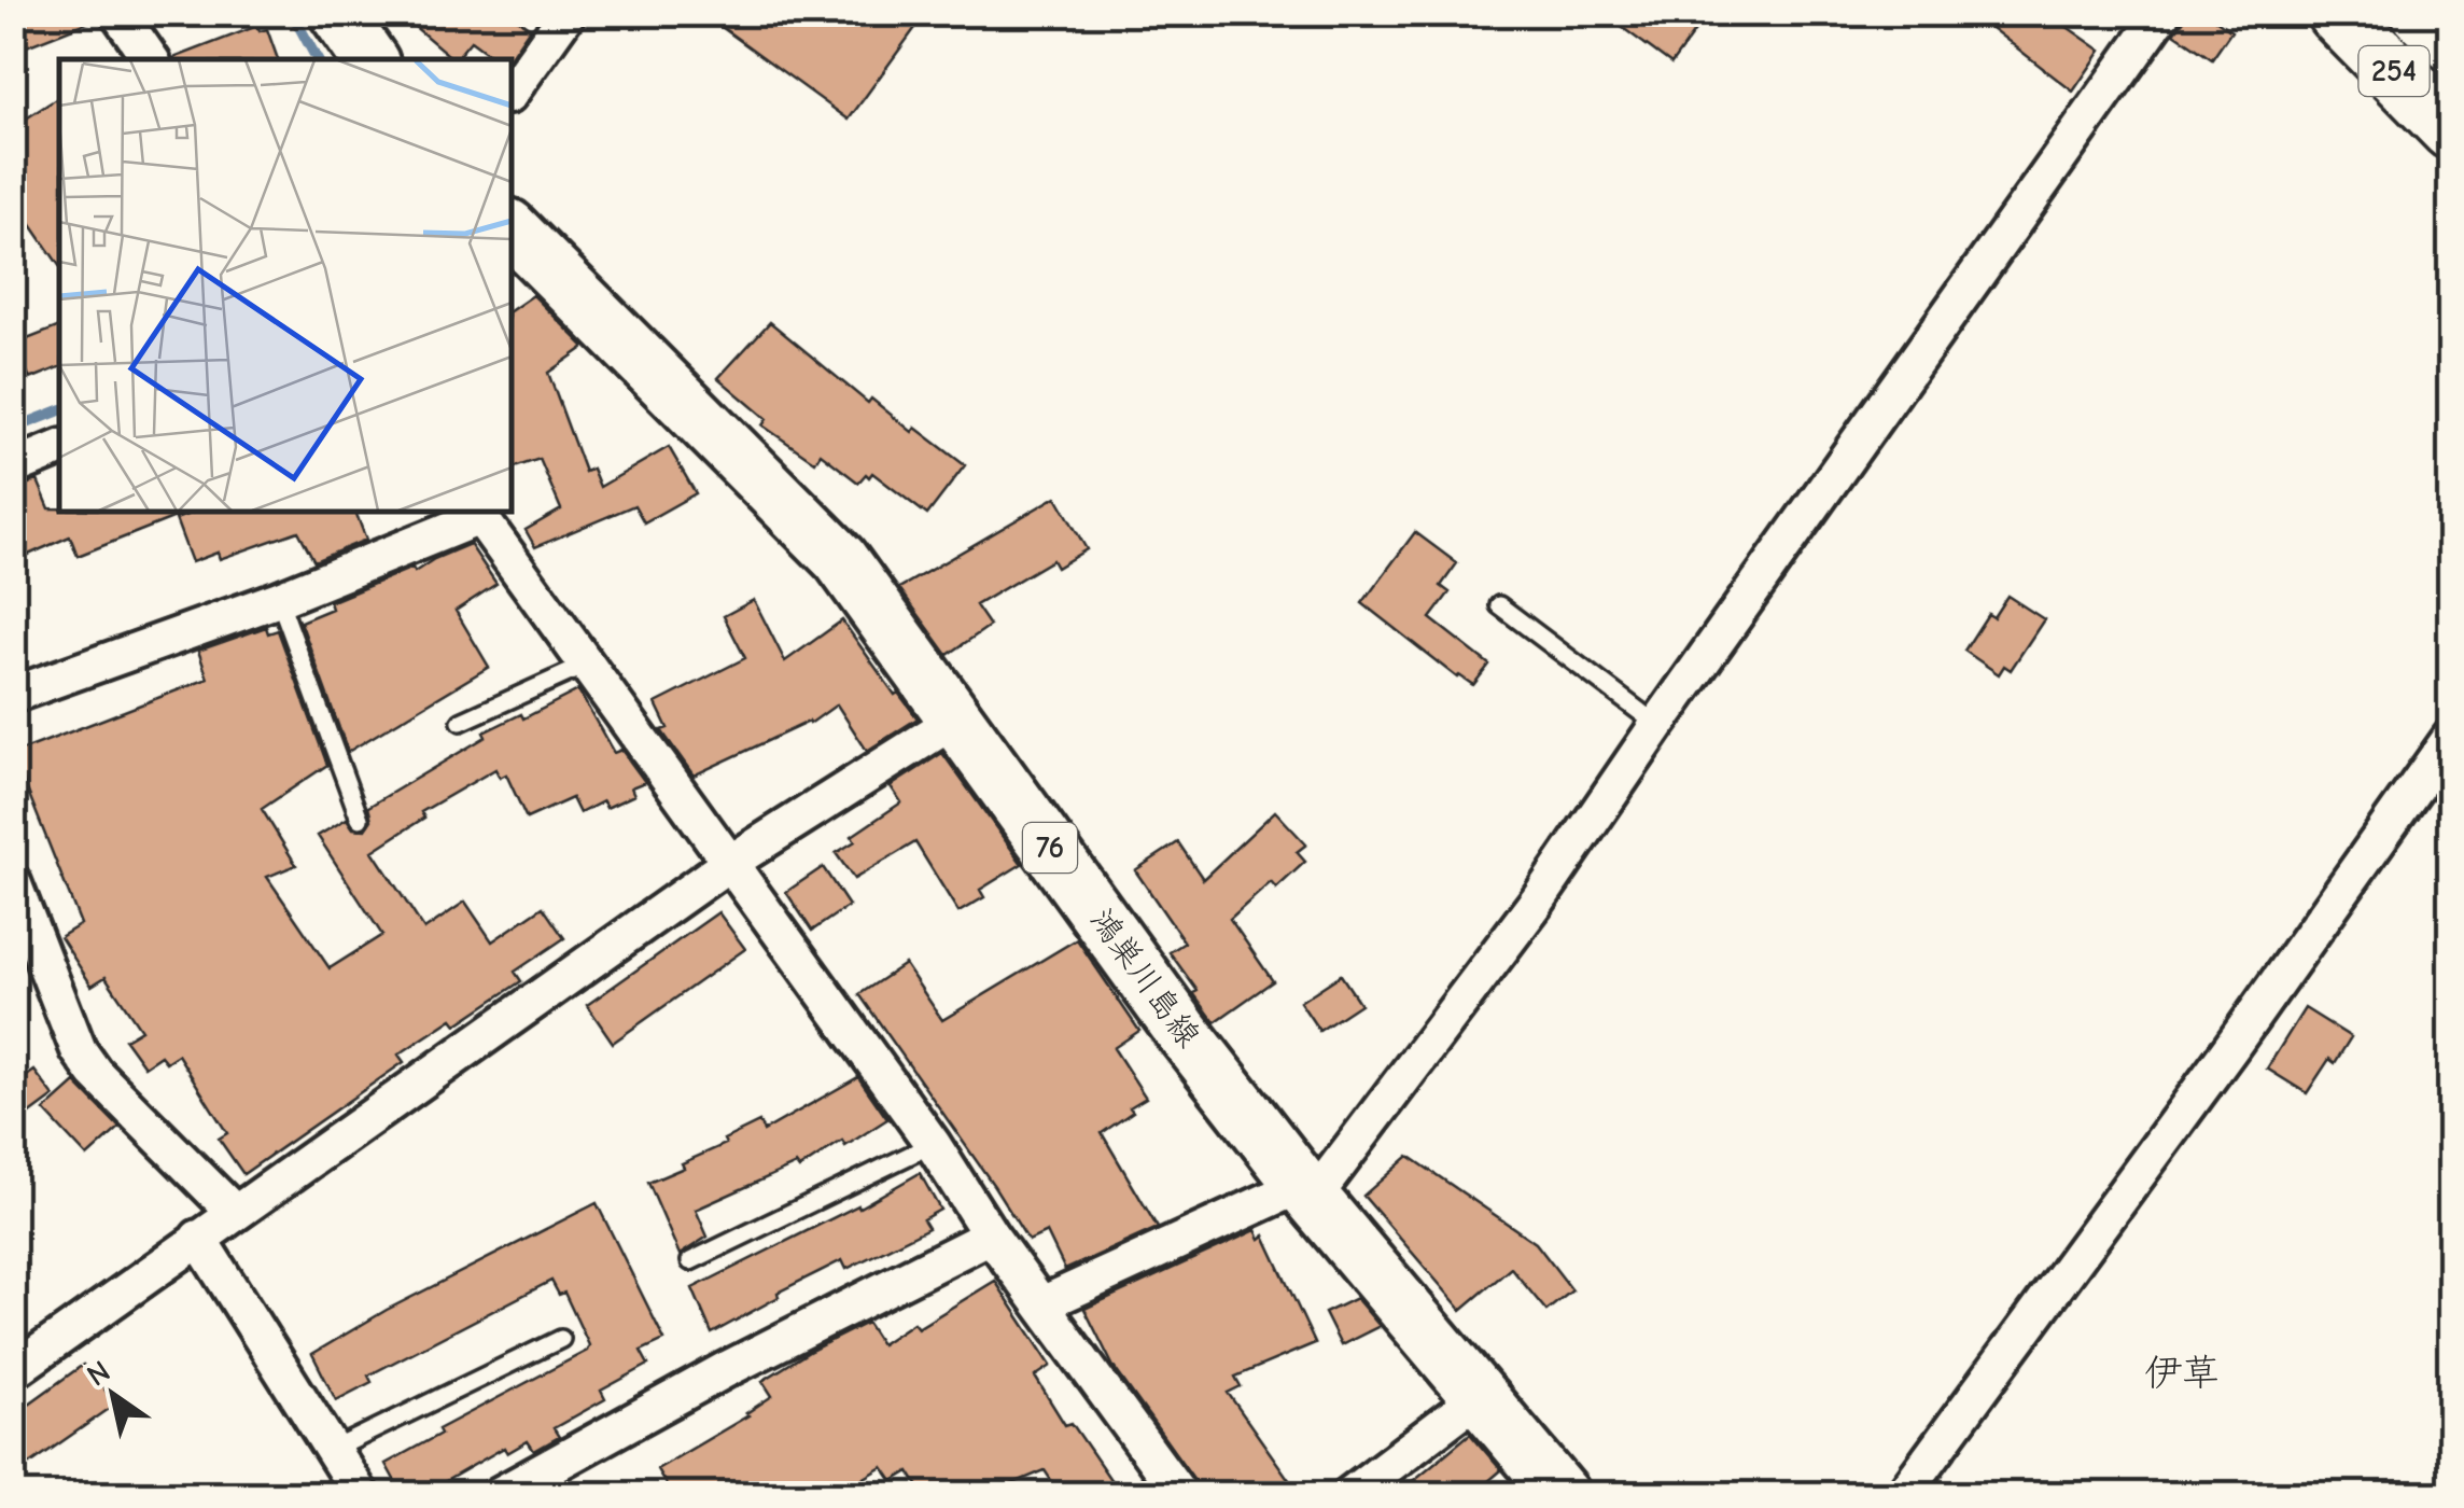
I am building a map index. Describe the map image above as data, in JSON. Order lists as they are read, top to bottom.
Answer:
{
  "streets": {
    "highway": ["254"],
    "main road": ["76", "鴻巣川島線"]
  },
  "districts": ["伊草"],
  "north": "top left"
}
